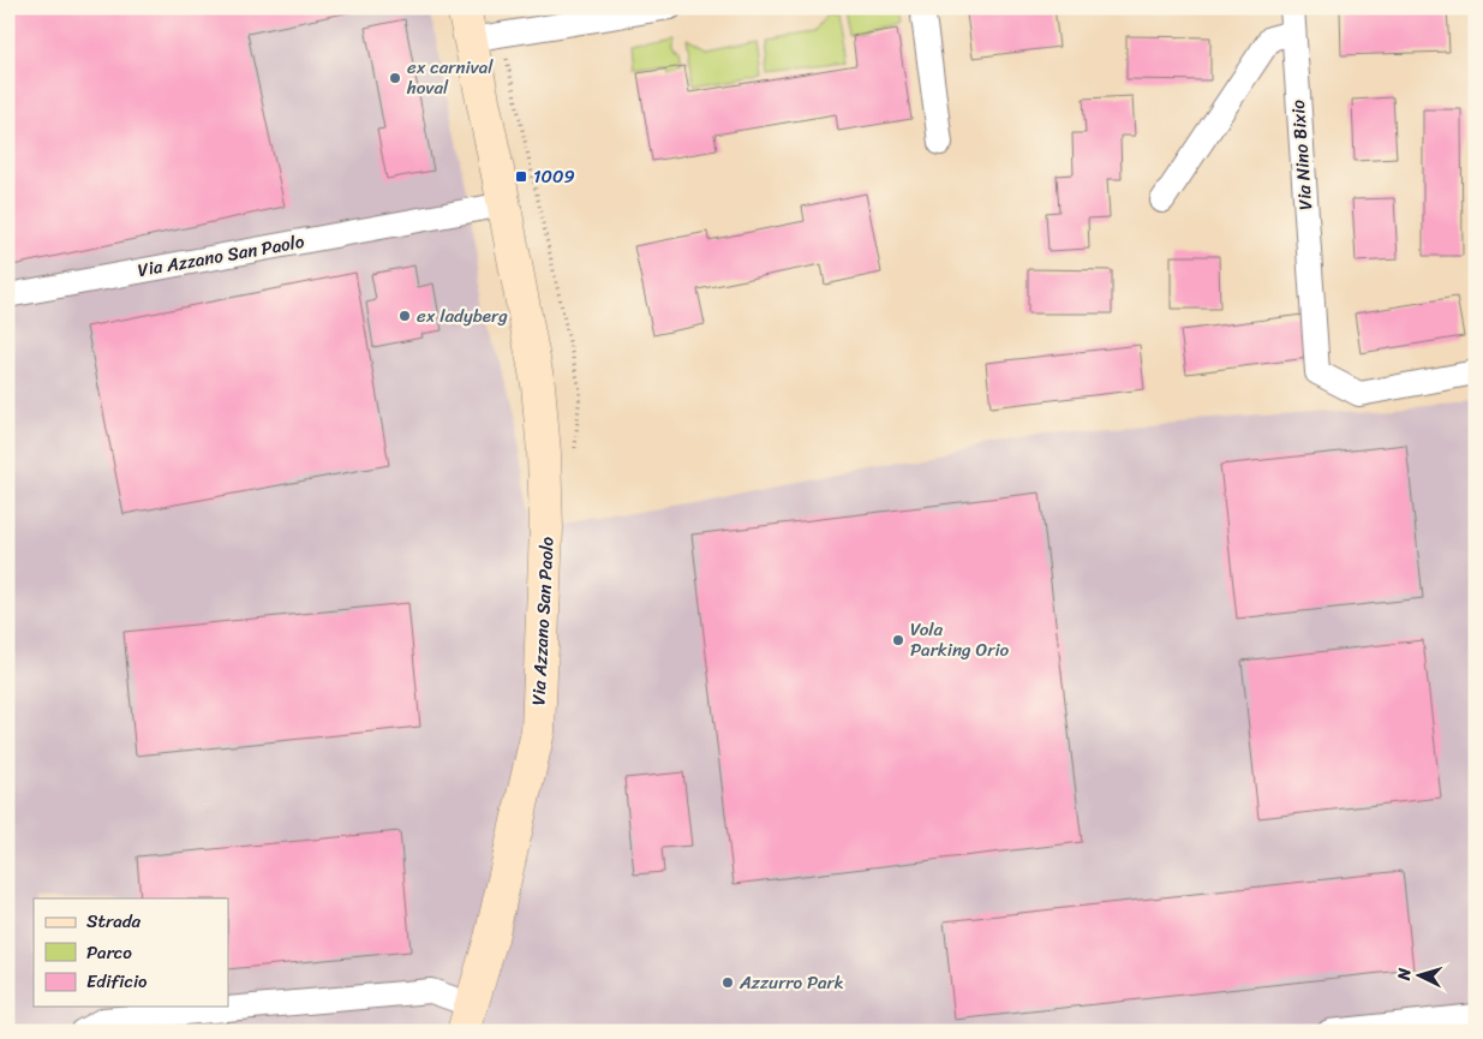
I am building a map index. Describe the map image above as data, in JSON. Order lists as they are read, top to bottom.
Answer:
{
  "streets": {
    "street": ["Via Nino Bixio", "Via Azzano San Paolo"]
  },
  "places": {
    "other": [
      "ex carnival hoval",
      "ex ladyberg",
      "Vola Parking Orio",
      "Azzurro Park"
    ],
    "transit": ["1009"]
  },
  "legend": ["Strada", "Parco", "Edificio"],
  "north": "left"
}
